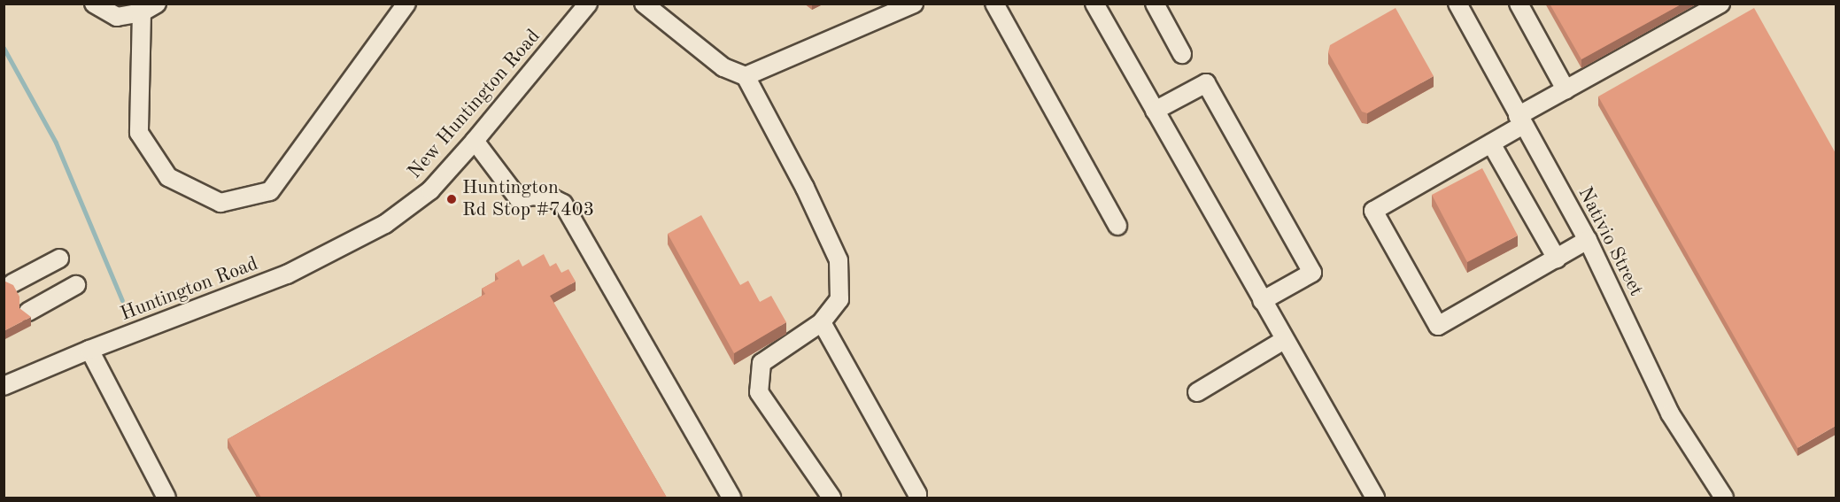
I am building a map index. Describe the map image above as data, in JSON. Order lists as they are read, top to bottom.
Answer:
{
  "streets": {
    "street": ["New Huntington Road", "Nativio Street", "Huntington Road"]
  },
  "crossings": [
    ["New Huntington Road", "Huntington Road"]
  ],
  "places": ["Huntington Rd Stop #7403"]
}
